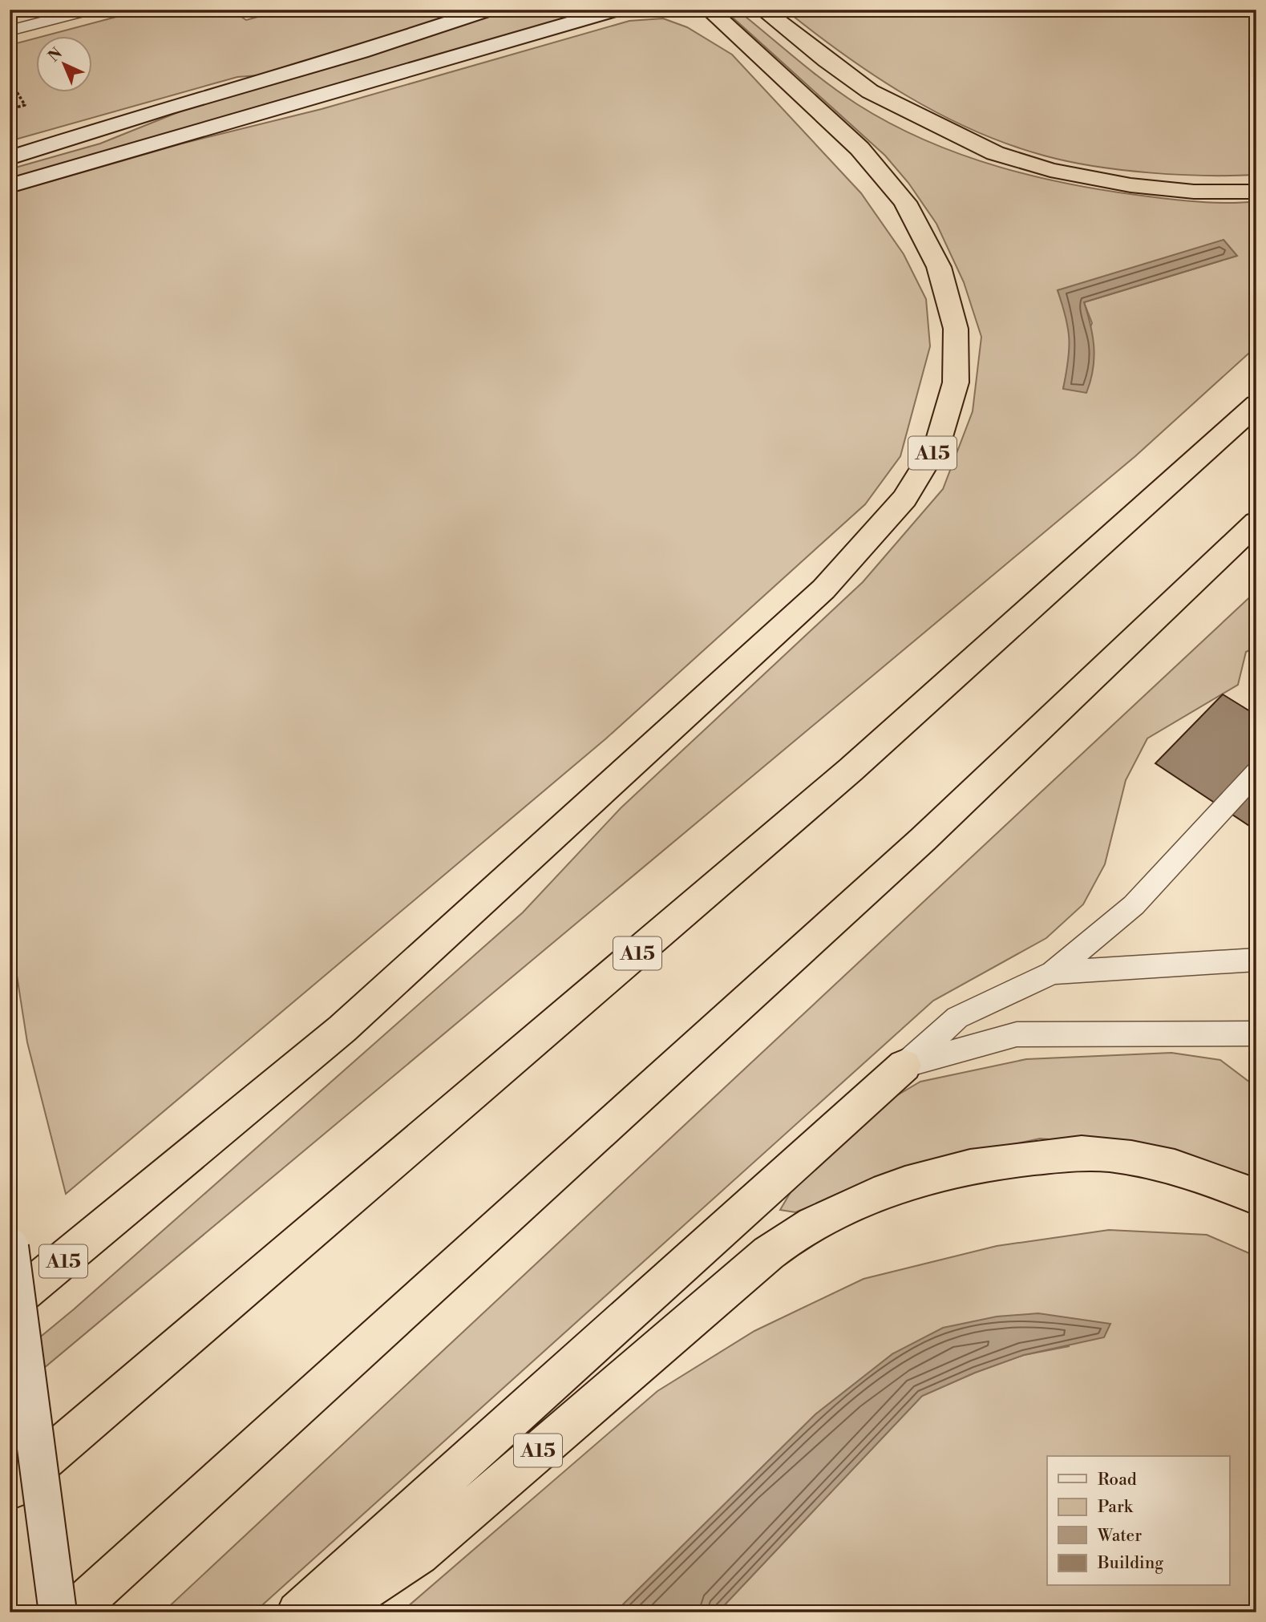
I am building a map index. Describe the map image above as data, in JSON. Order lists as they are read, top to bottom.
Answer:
{
  "streets": {
    "highway": ["A15"]
  },
  "legend": [
    "Road",
    "Park",
    "Water",
    "Building"
  ],
  "north": "top left"
}
